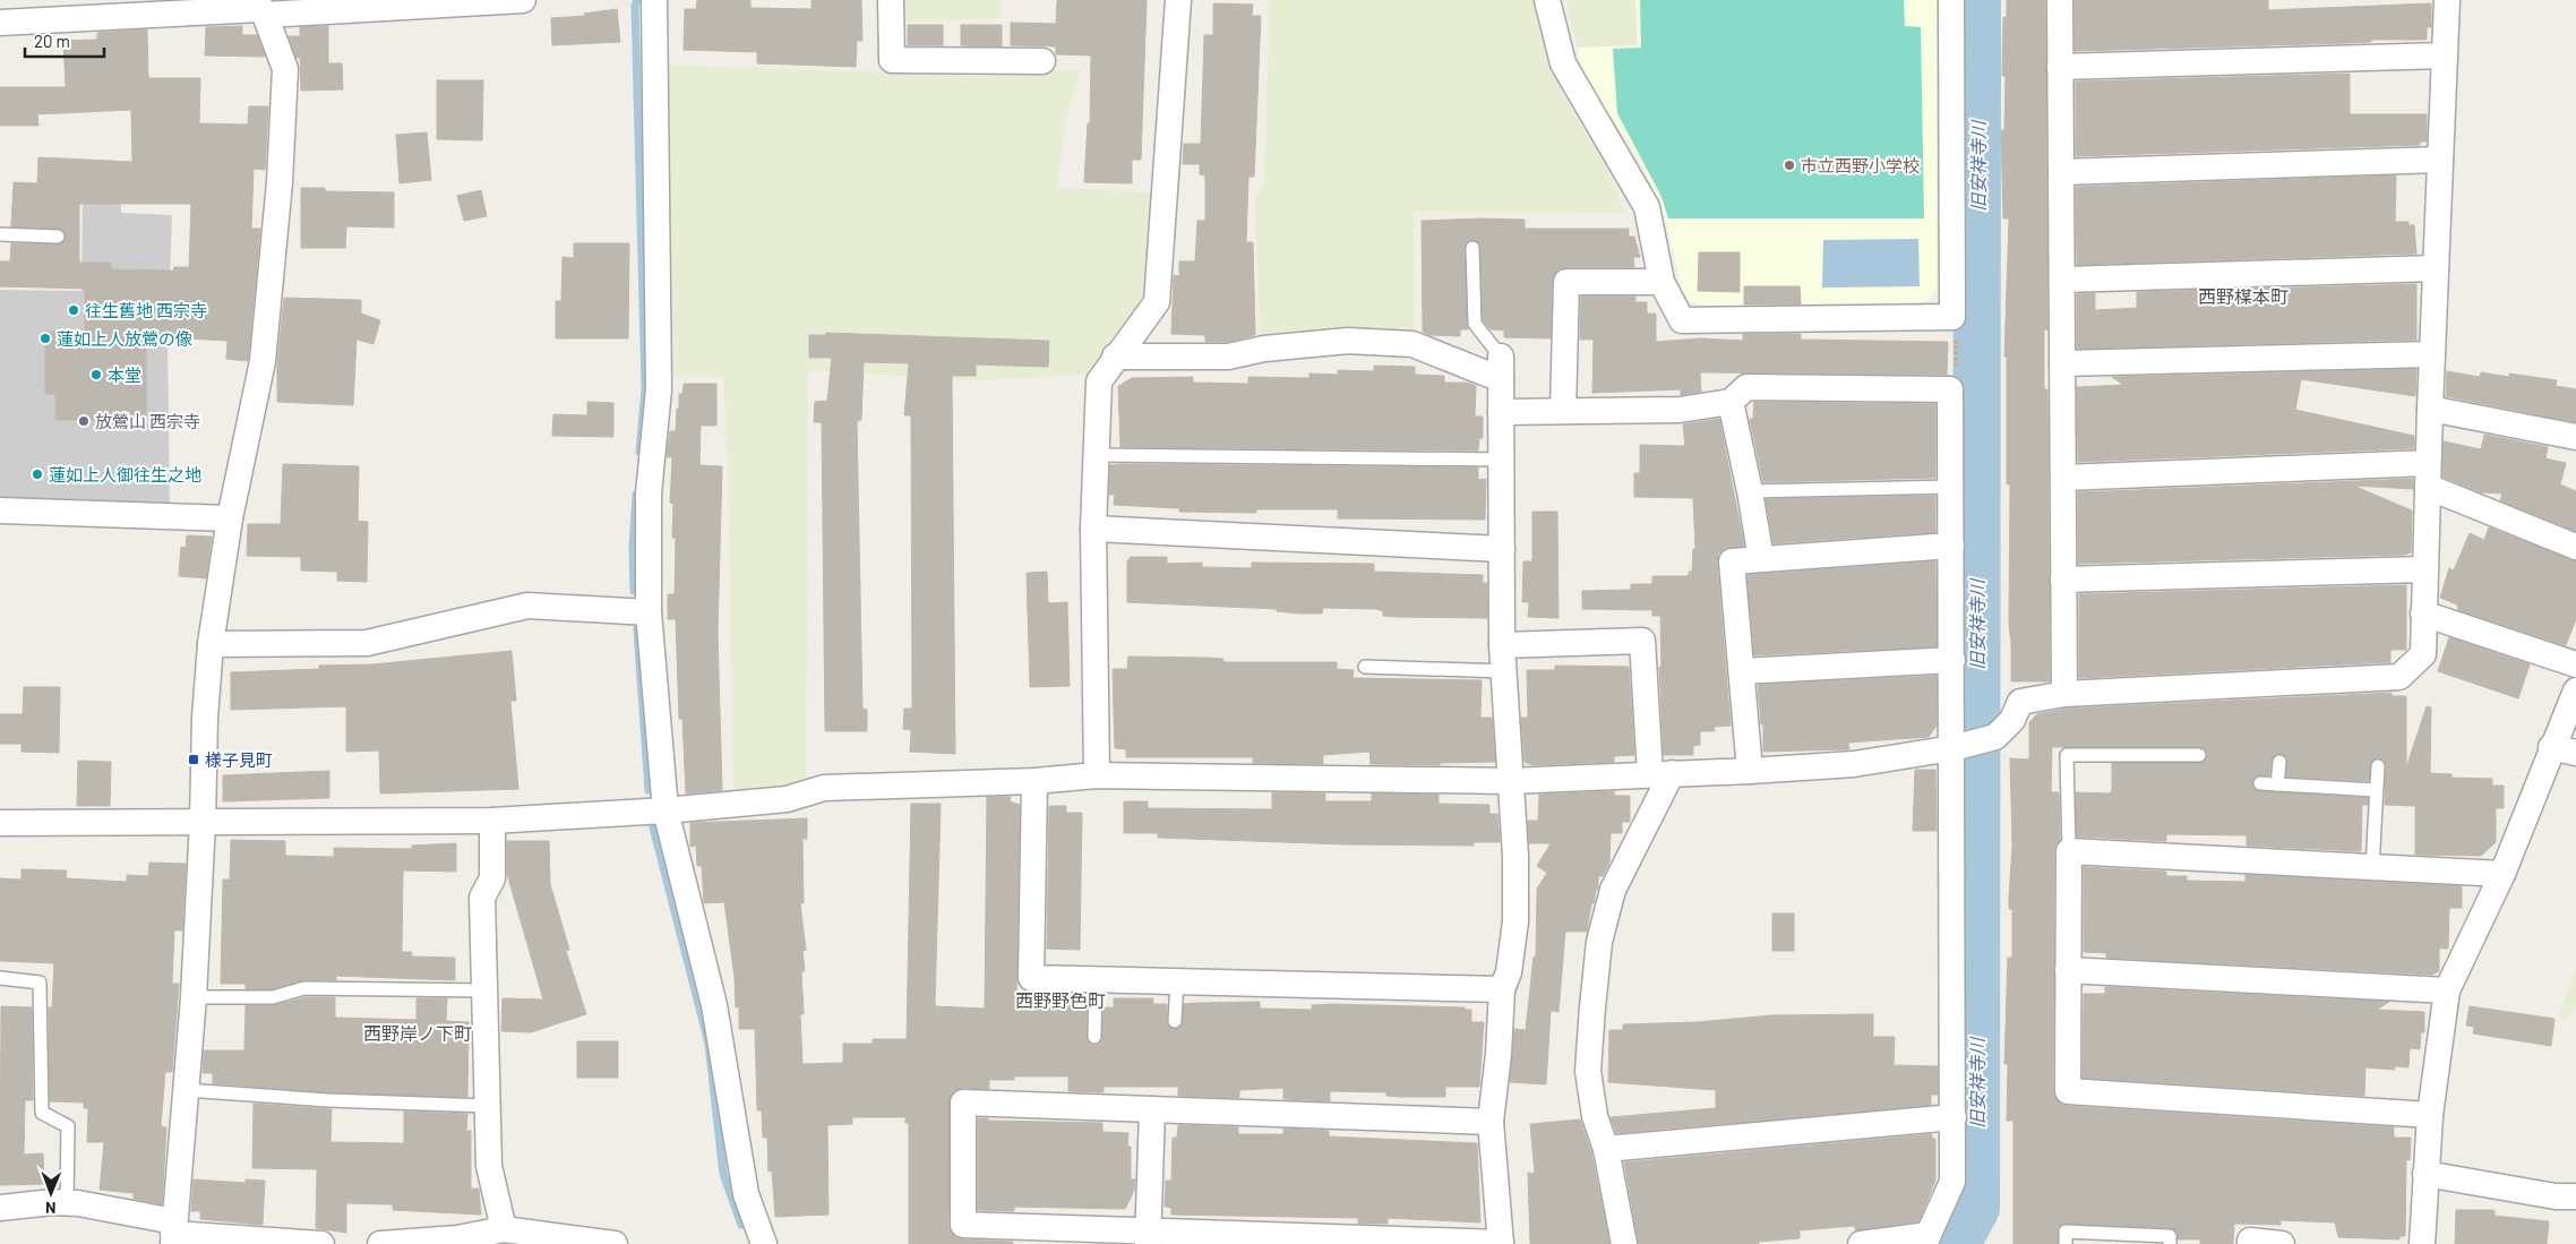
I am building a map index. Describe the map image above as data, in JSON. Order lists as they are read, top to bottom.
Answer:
{
  "districts": ["西野楳本町", "西野野色町", "西野岸ノ下町"],
  "water": ["旧安祥寺川"],
  "places": {
    "other": [
      "市立西野小学校",
      "往生舊地 西宗寺",
      "蓮如上人放鶯の像",
      "本堂",
      "放鶯山 西宗寺",
      "蓮如上人御往生之地"
    ],
    "transit": ["様子見町"]
  },
  "scale_bar": "20 m",
  "north": "bottom"
}
